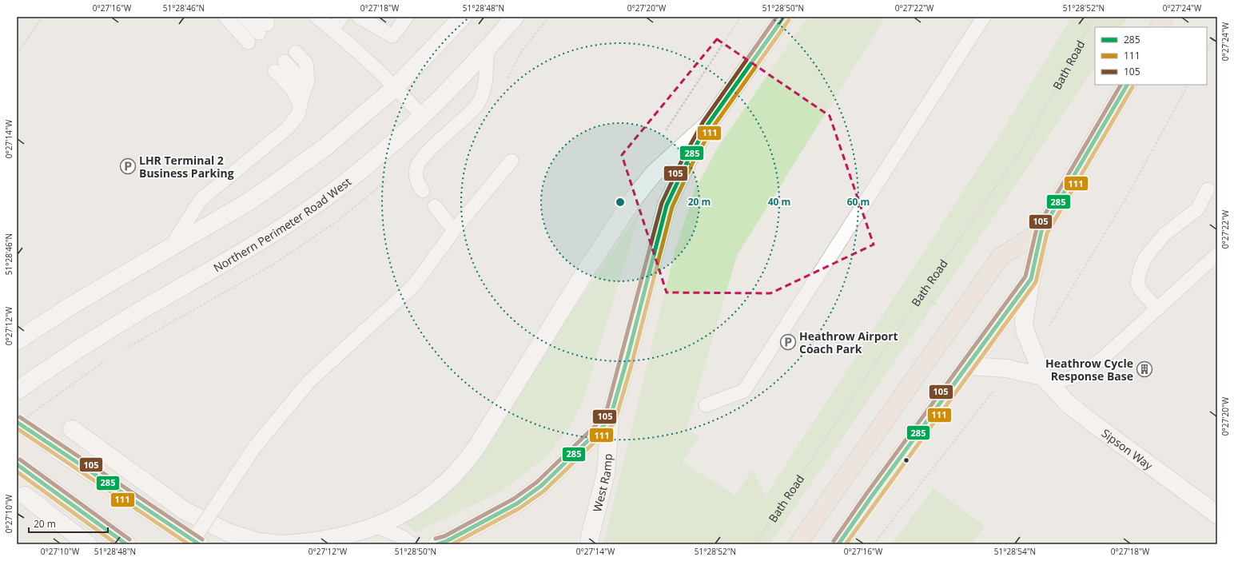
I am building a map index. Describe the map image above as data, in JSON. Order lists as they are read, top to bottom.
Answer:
{
  "streets": {
    "street": ["Northern Perimeter Road West", "Sipson Way", "West Ramp"],
    "path": ["Bath Road"]
  },
  "places": {
    "parking": ["LHR Terminal 2 Business Parking", "Heathrow Airport Coach Park"],
    "building": ["Heathrow Cycle Response Base"]
  },
  "lines": ["transit line 285", "transit line 105", "transit line 111"],
  "legend": ["285", "111", "105"],
  "scale_bar": "20 m",
  "coordinates": [
    "0°27'16\"W",
    "51°28'46\"N",
    "0°27'18\"W",
    "51°28'48\"N",
    "0°27'20\"W",
    "51°28'50\"N",
    "0°27'22\"W",
    "51°28'52\"N",
    "0°27'24\"W",
    "0°27'14\"W",
    "0°27'12\"W",
    "0°27'10\"W",
    "51°28'54\"N"
  ],
  "rings": ["20 m", "40 m", "60 m"]
}
